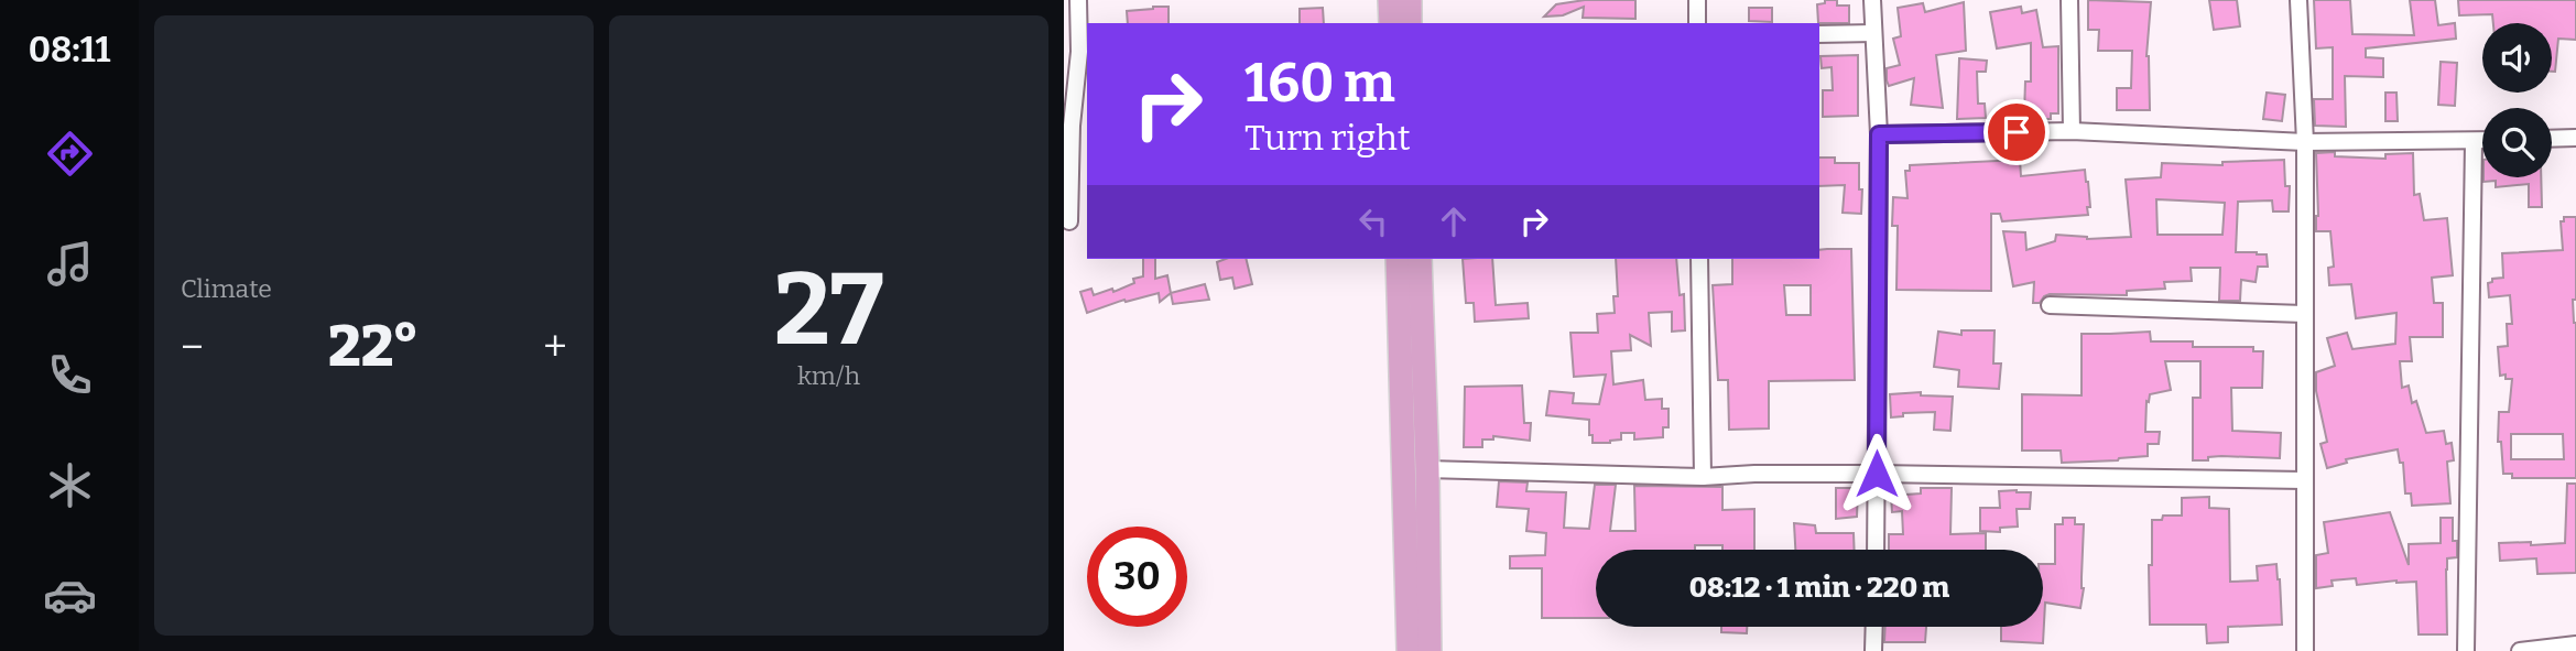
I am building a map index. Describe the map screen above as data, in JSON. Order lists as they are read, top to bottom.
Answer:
{
  "page": {
    "tabs": "08:11",
    "tile": [
      "Climate",
      ["27", "km/h"]
    ],
    "turn": ["160 m", "Turn right"],
    "heat": ["−", "22°", "+"],
    "limit": "30",
    "trip": "08:12 · 1 min · 220 m"
  }
}
